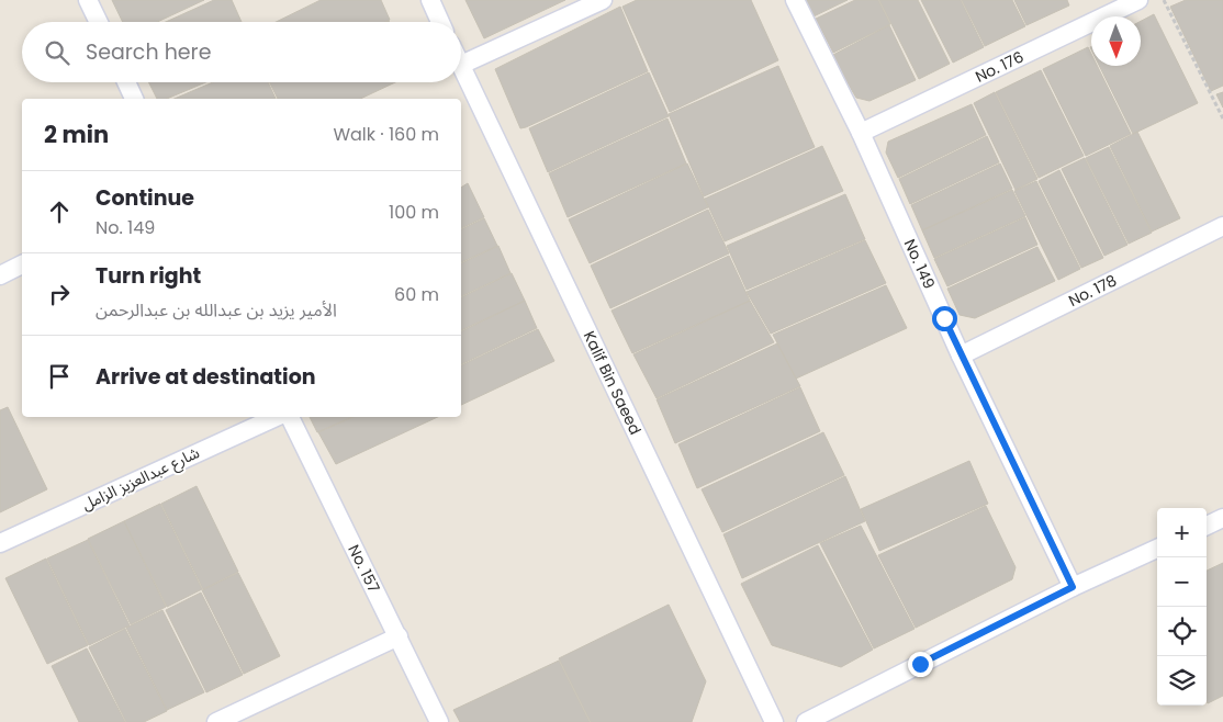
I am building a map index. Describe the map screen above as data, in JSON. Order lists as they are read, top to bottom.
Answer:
{
  "streets": {
    "street": [
      "No. 176",
      "No. 149",
      "No. 178",
      "Kalif Bin Saeed",
      "شارع عبدالعزيز الزامل",
      "No. 157"
    ]
  },
  "crossings": [
    ["No. 176", "No. 149"],
    ["No. 149", "No. 178"]
  ],
  "north": "bottom",
  "page": {
    "search": "Search here",
    "heading": ["2 min", "Walk · 160 m"],
    "list": [
      ["Continue", "No. 149", "100 m"],
      ["Turn right", "الأمير يزيد بن عبدالله بن عبدالرحمن", "60 m"],
      "Arrive at destination"
    ],
    "map_buttons": ["+", "−"]
  }
}
